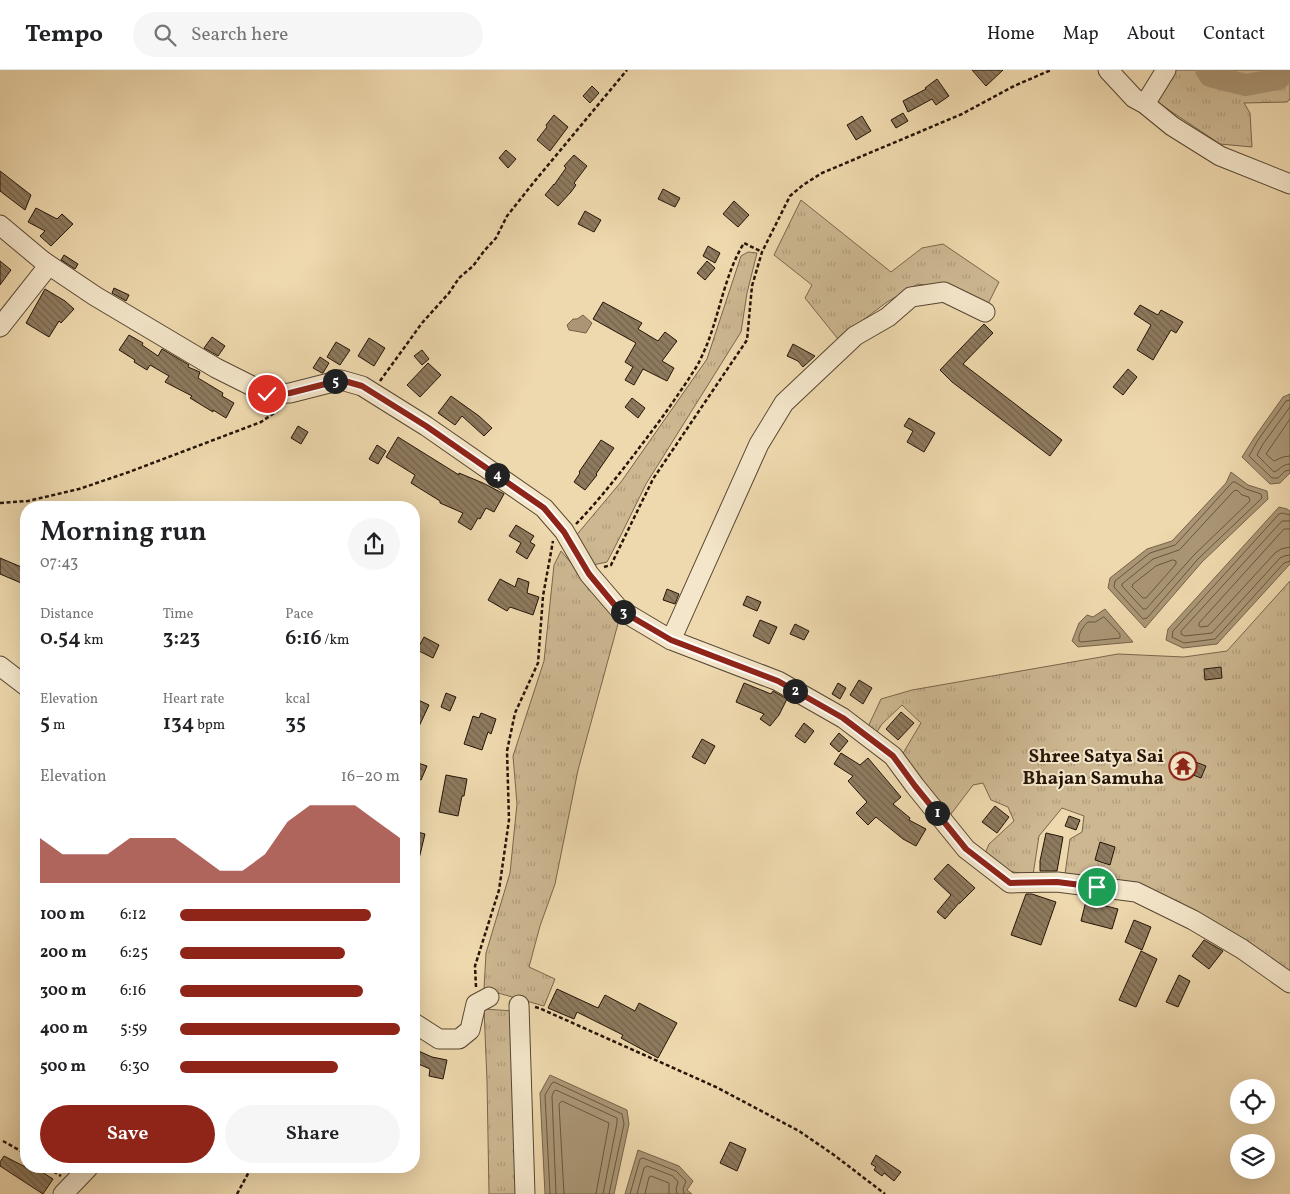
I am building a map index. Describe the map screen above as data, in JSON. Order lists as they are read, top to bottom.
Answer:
{
  "places": {
    "temple": ["Shree Satya Sai Bhajan Samuha"]
  },
  "page": {
    "header": "Tempo",
    "search": "Search here",
    "nav": [
      "Home",
      "Map",
      "About",
      "Contact"
    ],
    "pins": [
      "5",
      "4",
      "3",
      "2",
      "1"
    ],
    "heading": ["Morning run", "07:43"],
    "stats": [
      ["Distance", "0.54 km"],
      ["Time", "3:23"],
      ["Pace", "6:16 /km"],
      ["Elevation", "5 m"],
      ["Heart rate", "134 bpm"],
      ["kcal", "35"]
    ],
    "chart": ["Elevation", "16–20 m"],
    "list": [
      {
        "name": "100 m",
        "note": "6:12"
      },
      {
        "name": "200 m",
        "note": "6:25"
      },
      {
        "name": "300 m",
        "note": "6:16"
      },
      {
        "name": "400 m",
        "note": "5:59"
      },
      {
        "name": "500 m",
        "note": "6:30"
      }
    ],
    "buttons": ["Save", "Share"]
  }
}
